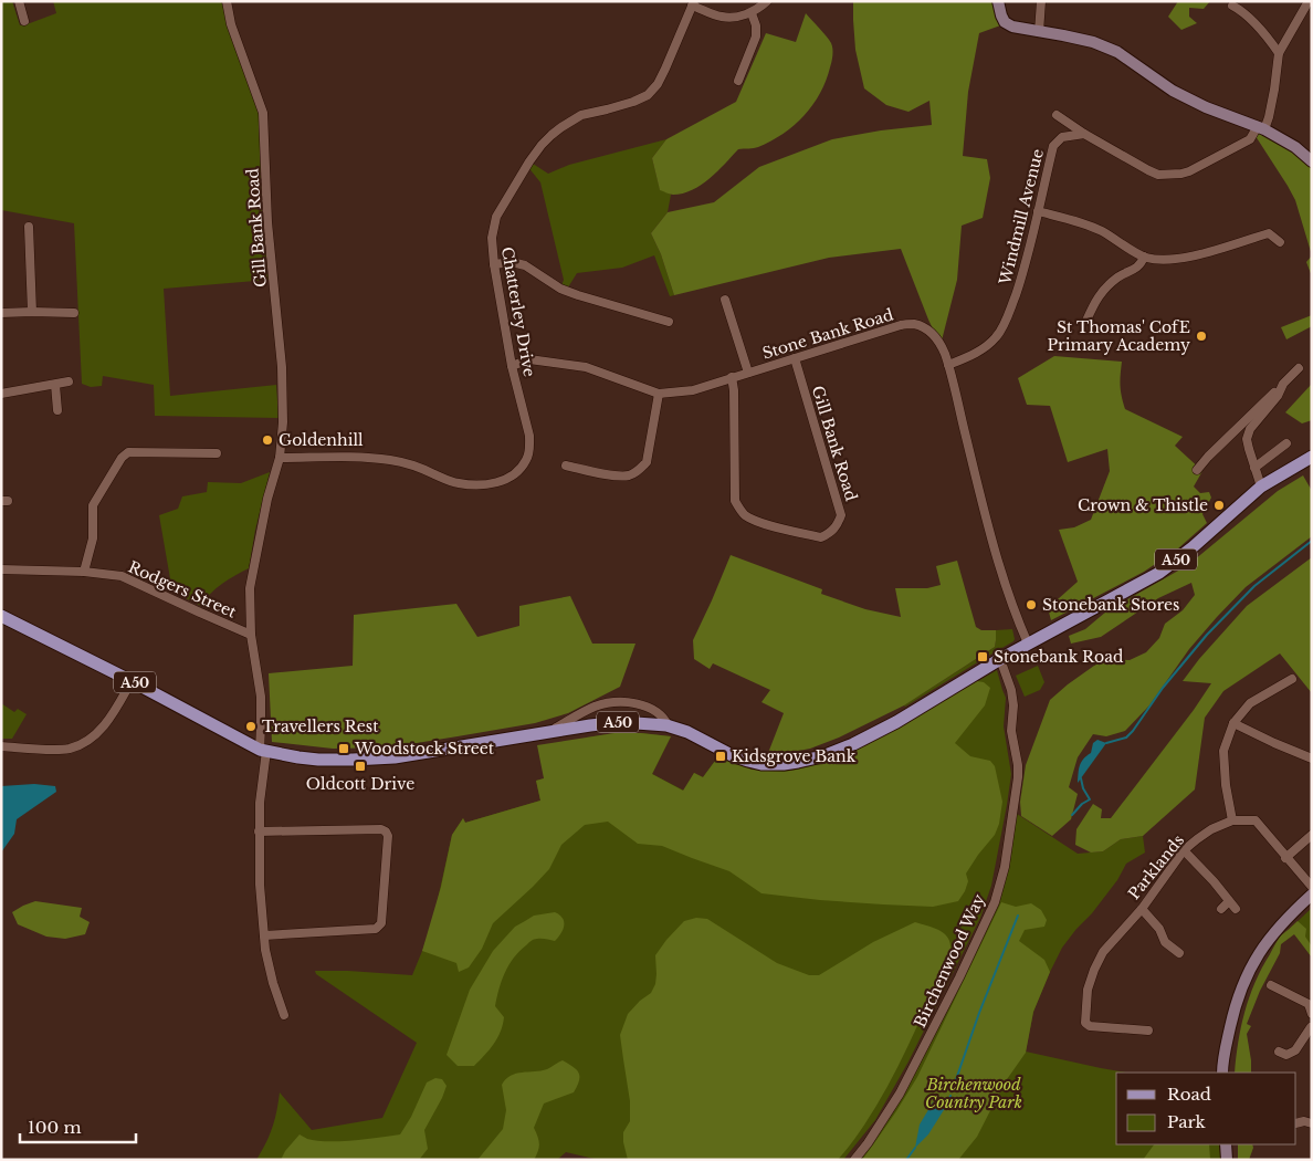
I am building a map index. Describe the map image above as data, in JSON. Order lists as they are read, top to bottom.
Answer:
{
  "streets": {
    "main road": ["A50"],
    "street": [
      "Windmill Avenue",
      "Gill Bank Road",
      "Chatterley Drive",
      "Stone Bank Road",
      "Rodgers Street",
      "Parklands",
      "Birchenwood Way"
    ]
  },
  "crossings": [
    ["Windmill Avenue", "Stone Bank Road"],
    ["Gill Bank Road", "Chatterley Drive"],
    ["Gill Bank Road", "Stone Bank Road"],
    ["Chatterley Drive", "Stone Bank Road"],
    ["Stone Bank Road", "A50"],
    ["A50", "Birchenwood Way"]
  ],
  "parks": ["Birchenwood Country Park"],
  "places": {
    "other": [
      "St Thomas' CofE Primary Academy",
      "Goldenhill",
      "Crown & Thistle",
      "Stonebank Stores",
      "Travellers Rest"
    ],
    "transit": [
      "Stonebank Road",
      "Woodstock Street",
      "Kidsgrove Bank",
      "Oldcott Drive"
    ]
  },
  "legend": ["Road", "Park"],
  "scale_bar": "100 m"
}
